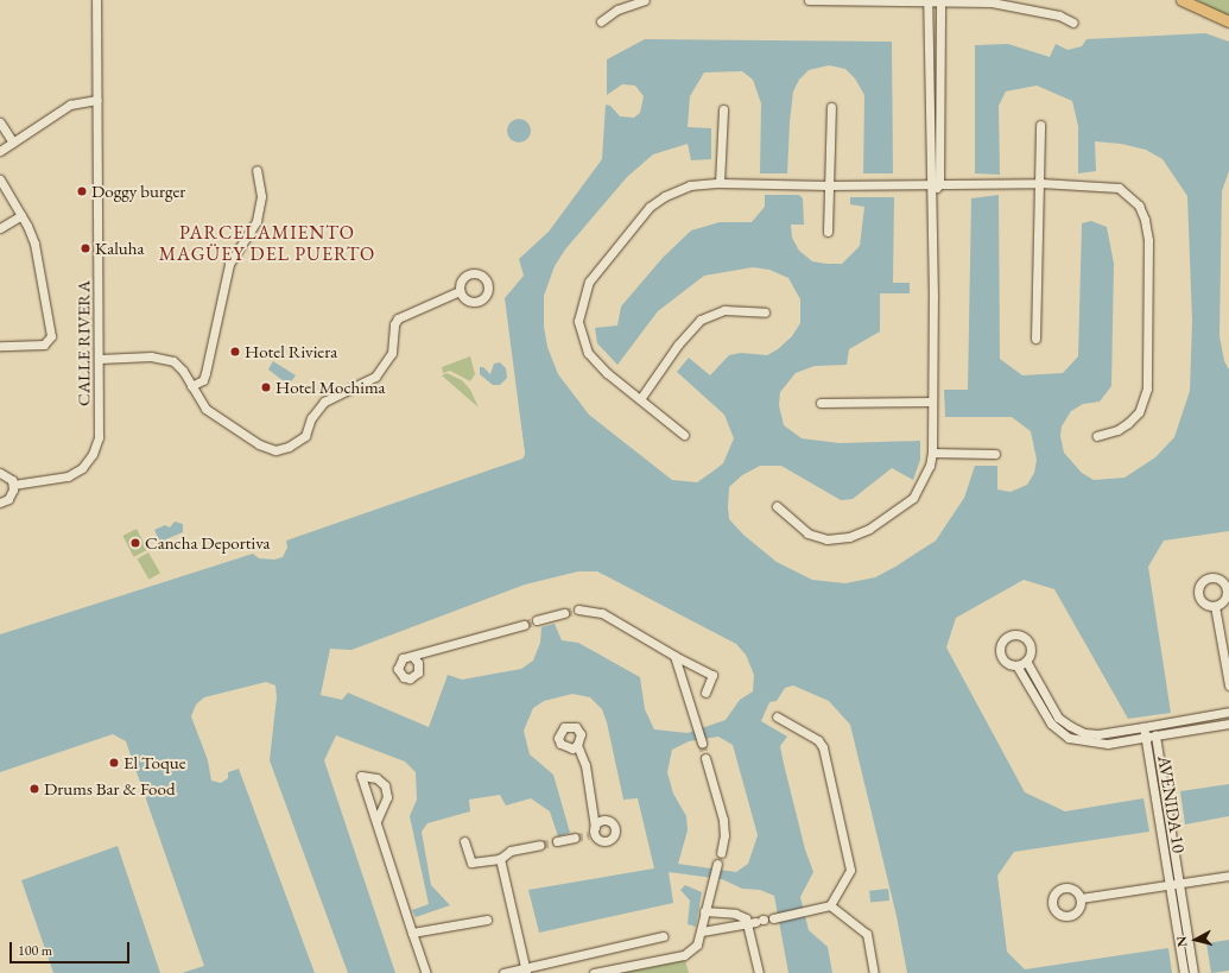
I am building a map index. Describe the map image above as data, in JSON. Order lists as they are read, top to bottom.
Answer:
{
  "streets": {
    "street": ["CALLE RIVERA", "AVENIDA 10"]
  },
  "districts": ["PARCELAMIENTO MAGÜEY DEL PUERTO"],
  "places": [
    "Doggy burger",
    "Kaluha",
    "Hotel Riviera",
    "Hotel Mochima",
    "Cancha Deportiva",
    "El Toque",
    "Drums Bar & Food"
  ],
  "scale_bar": "100 m",
  "north": "left"
}
